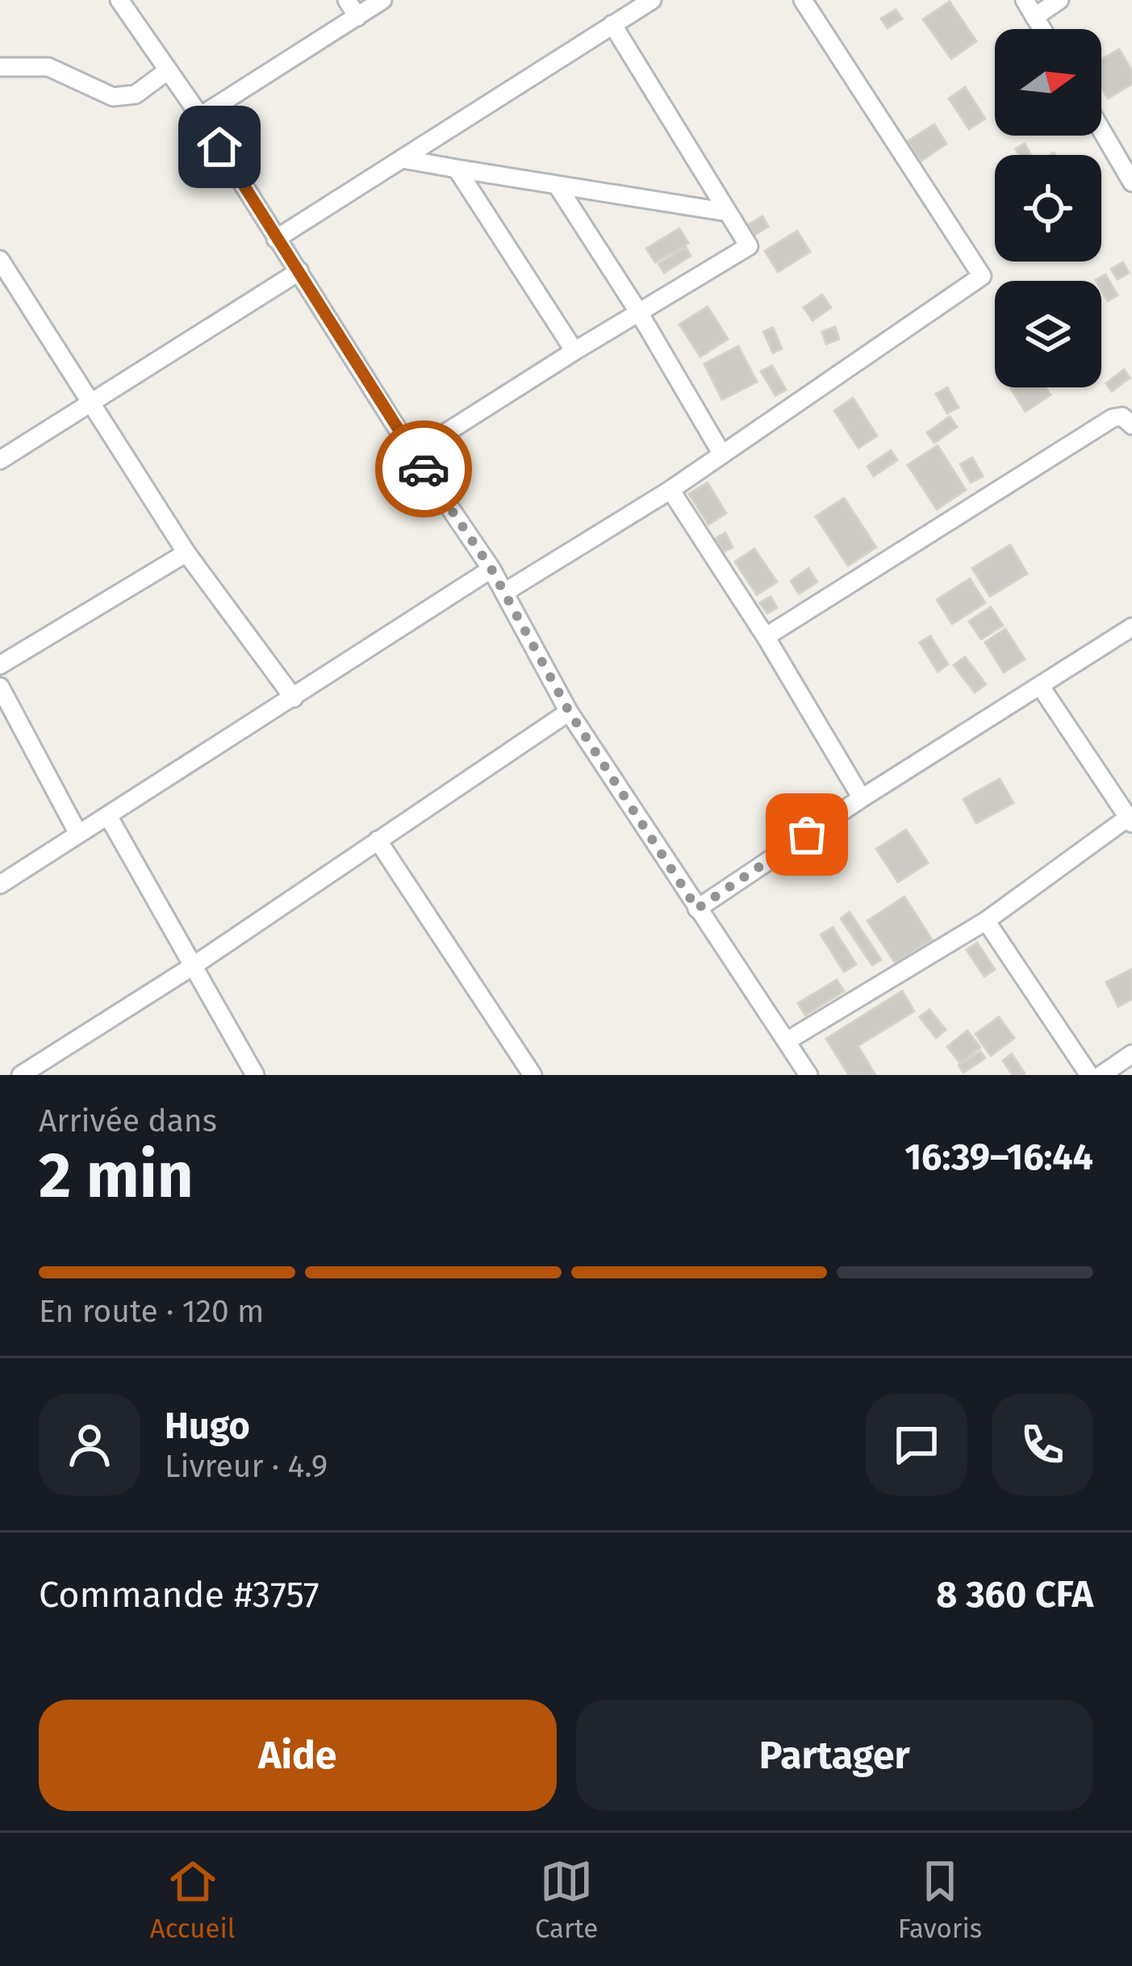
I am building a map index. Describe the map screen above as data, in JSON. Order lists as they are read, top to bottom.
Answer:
{
  "north": "right",
  "page": {
    "heading": ["2 min", "Arrivée dans", "16:39–16:44"],
    "panel": [
      "Hugo",
      "Livreur · 4.9",
      "Commande #3757",
      "8 360 CFA"
    ],
    "bar": "En route · 120 m",
    "buttons": ["Aide", "Partager"],
    "tabs": ["Accueil", "Carte", "Favoris"]
  }
}
